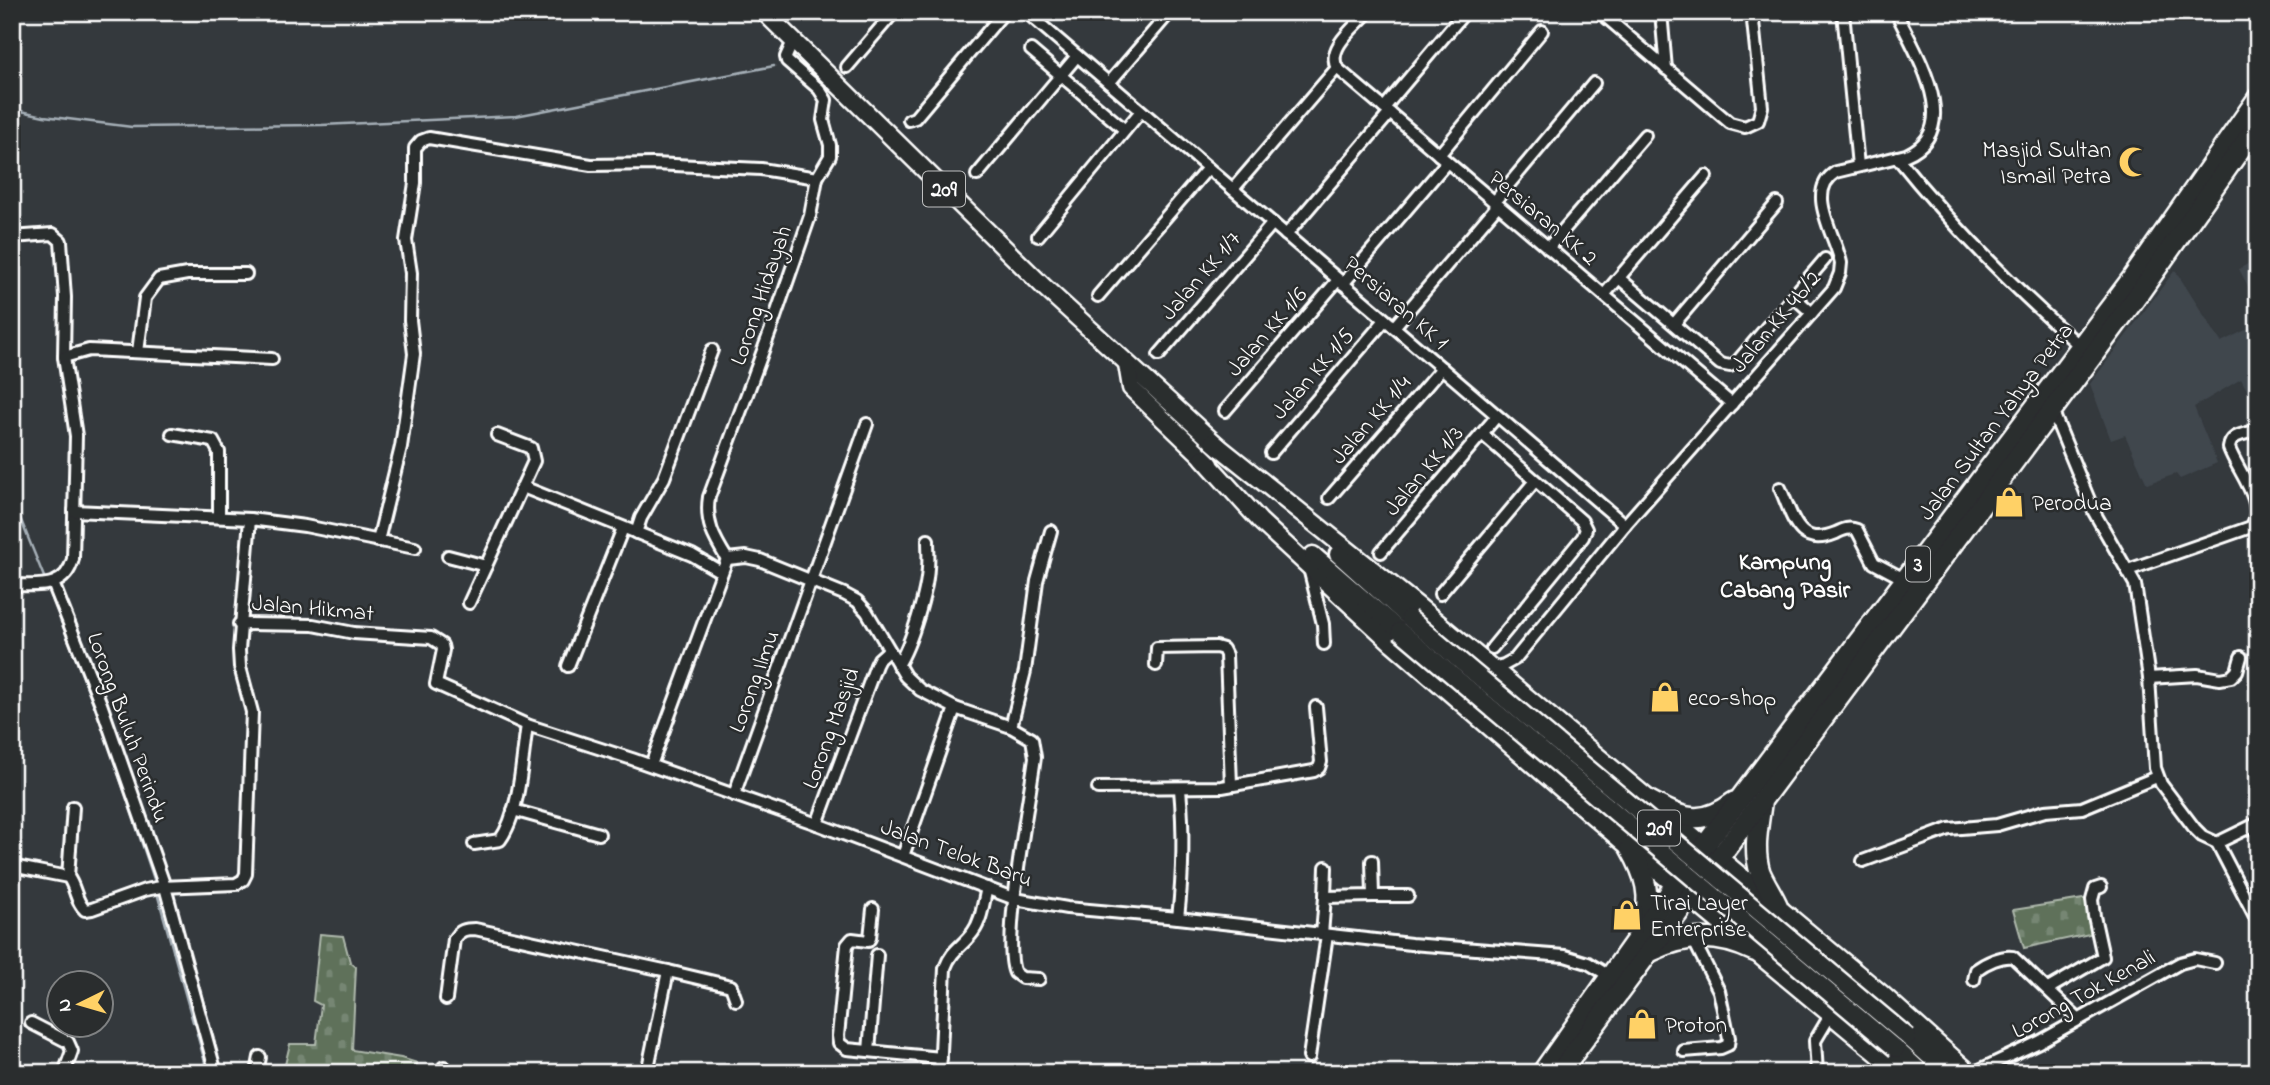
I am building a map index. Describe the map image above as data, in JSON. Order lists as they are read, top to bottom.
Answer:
{
  "streets": {
    "highway": ["Jalan Sultan Yahya Petra", "3"],
    "main road": ["209"],
    "street": [
      "Persiaran KK 2",
      "Jalan KK 1/7",
      "Lorong Hidayah",
      "Persiaran KK 1",
      "Jalan KK 4b/2",
      "Jalan KK 1/6",
      "Jalan KK 1/5",
      "Jalan KK 1/4",
      "Jalan KK 1/3",
      "Jalan Hikmat",
      "Lorong Ilmu",
      "Lorong Buluh Perindu",
      "Lorong Masjid",
      "Jalan Telok Baru",
      "Lorong Tok Kenali"
    ]
  },
  "crossings": [
    ["209", "Lorong Hidayah"],
    ["Persiaran KK 2", "Jalan KK 4b/2"],
    ["Persiaran KK 2", "Jalan KK 1/6"],
    ["Persiaran KK 2", "Jalan KK 1/5"],
    ["Jalan KK 1/7", "Persiaran KK 1"],
    ["Persiaran KK 1", "Jalan KK 4b/2"],
    ["Persiaran KK 1", "Jalan KK 1/6"],
    ["Persiaran KK 1", "Jalan KK 1/5"],
    ["Persiaran KK 1", "Jalan KK 1/4"],
    ["Persiaran KK 1", "Jalan KK 1/3"],
    ["Jalan Sultan Yahya Petra", "Jalan Telok Baru"],
    ["Jalan Hikmat", "Jalan Telok Baru"],
    ["Lorong Ilmu", "Jalan Telok Baru"],
    ["Lorong Masjid", "Jalan Telok Baru"]
  ],
  "districts": ["Kampung Cabang Pasir"],
  "places": {
    "mosque": ["Masjid Sultan Ismail Petra"],
    "shop": [
      "Perodua",
      "eco-shop",
      "Tirai Layer Enterprise",
      "Proton"
    ]
  },
  "north": "left"
}
